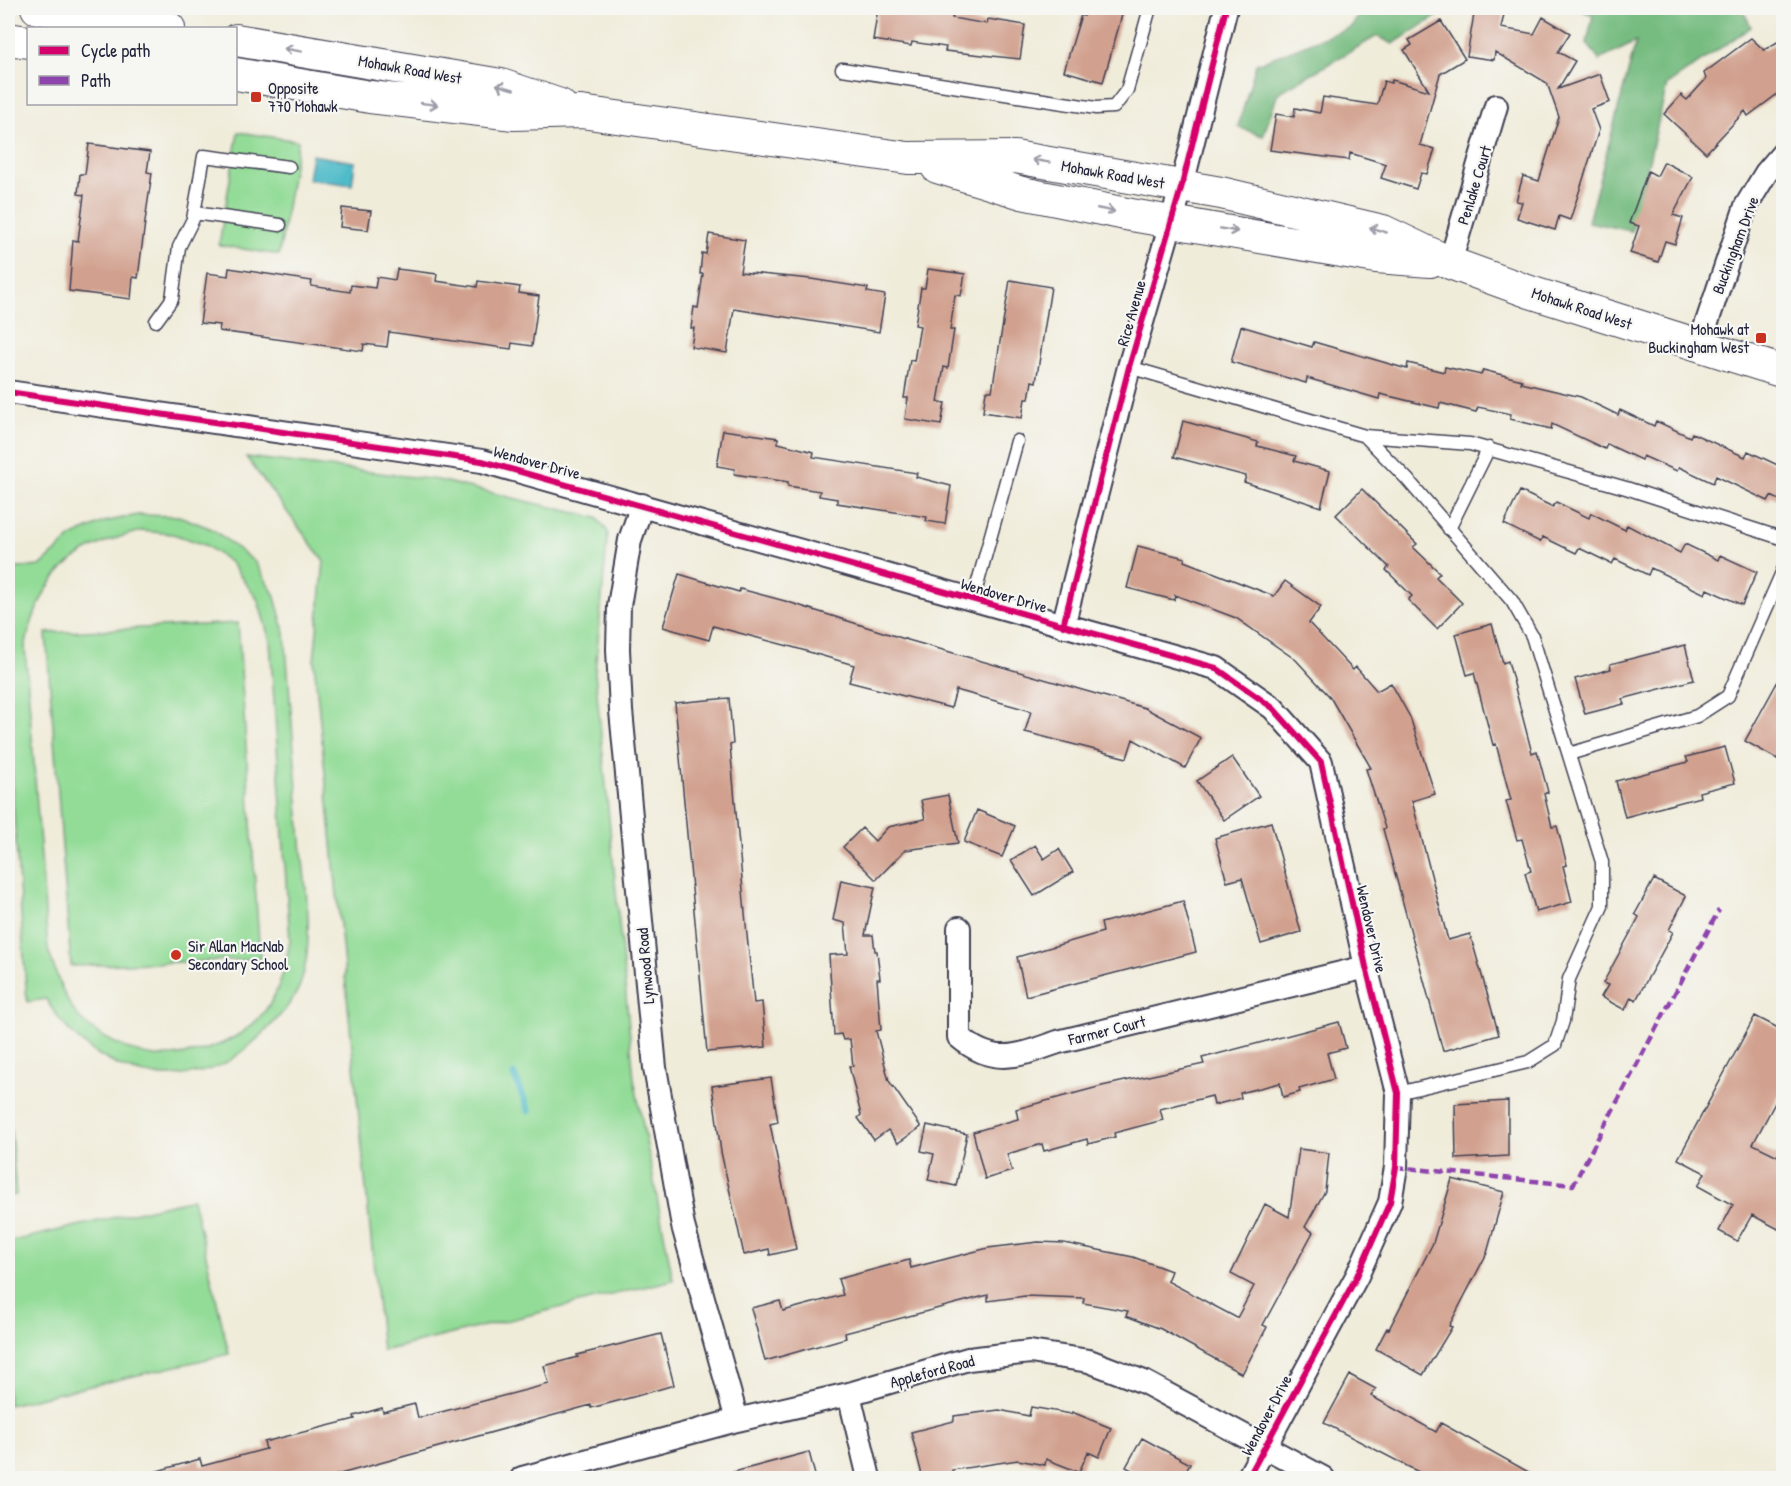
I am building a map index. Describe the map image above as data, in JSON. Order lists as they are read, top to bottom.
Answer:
{
  "streets": {
    "main road": ["Mohawk Road West"],
    "street": [
      "Penlake Court",
      "Buckingham Drive",
      "Rice Avenue",
      "Wendover Drive",
      "Lynwood Road",
      "Farmer Court",
      "Appleford Road"
    ]
  },
  "crossings": [
    ["Mohawk Road West", "Penlake Court"],
    ["Mohawk Road West", "Buckingham Drive"],
    ["Mohawk Road West", "Rice Avenue"],
    ["Rice Avenue", "Wendover Drive"],
    ["Wendover Drive", "Lynwood Road"],
    ["Wendover Drive", "Farmer Court"],
    ["Wendover Drive", "Appleford Road"],
    ["Lynwood Road", "Appleford Road"]
  ],
  "places": {
    "transit": ["Opposite 770 Mohawk", "Mohawk at Buckingham West"],
    "other": ["Sir Allan MacNab Secondary School"]
  },
  "legend": ["Cycle path", "Path"]
}
